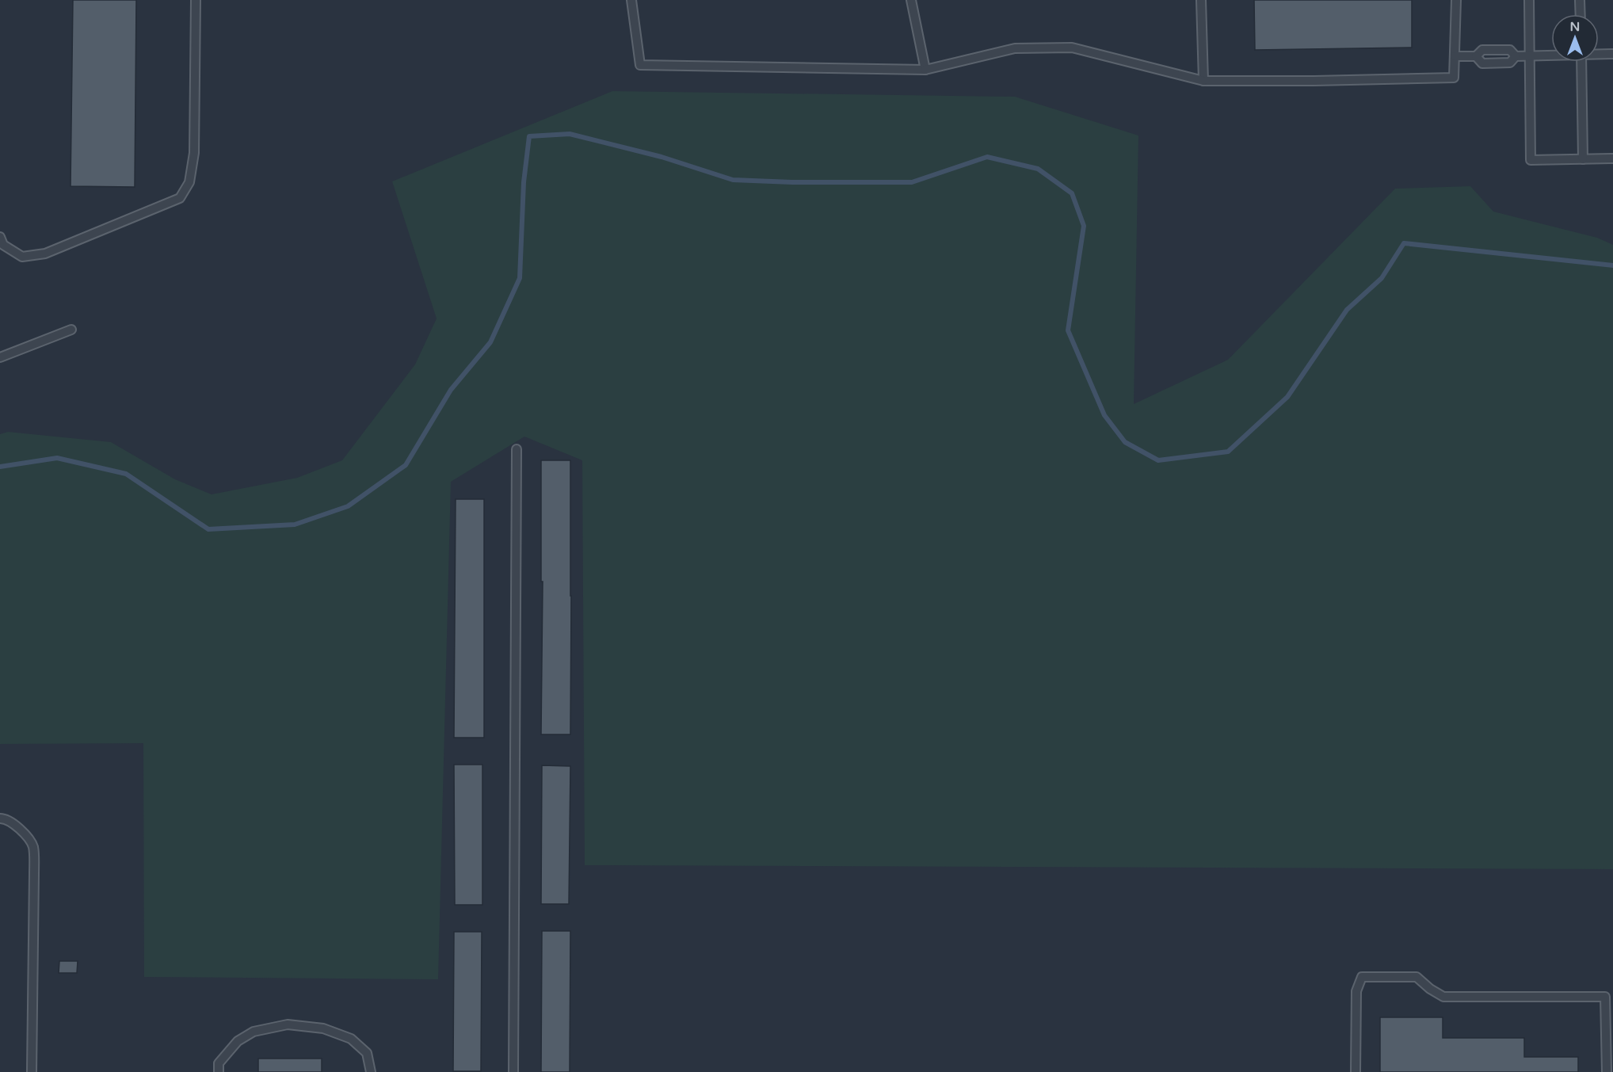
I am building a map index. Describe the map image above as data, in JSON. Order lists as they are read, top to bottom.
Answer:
{
  "north": "top"
}
